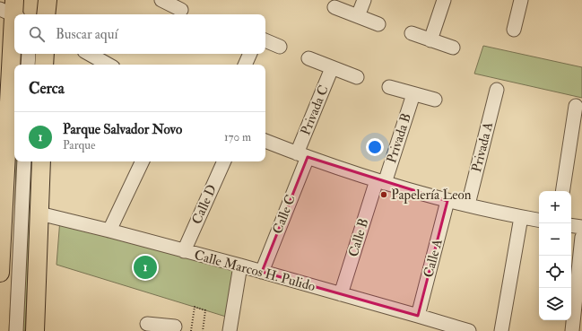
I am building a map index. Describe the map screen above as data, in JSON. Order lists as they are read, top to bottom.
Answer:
{
  "streets": {
    "street": [
      "Privada C",
      "Privada B",
      "Privada A",
      "Calle D",
      "Calle C",
      "Calle B",
      "Calle A",
      "Calle Marcos H. Pulido"
    ]
  },
  "crossings": [
    ["Privada C", "Calle C"],
    ["Privada B", "Calle B"],
    ["Calle D", "Calle Marcos H. Pulido"],
    ["Calle C", "Calle Marcos H. Pulido"],
    ["Calle B", "Calle Marcos H. Pulido"],
    ["Calle A", "Calle Marcos H. Pulido"]
  ],
  "places": ["Papelería Leon"],
  "page": {
    "search": "Buscar aquí",
    "heading": "Cerca",
    "list": [
      {
        "mark": "1",
        "name": "Parque Salvador Novo",
        "note": "Parque",
        "value": "170 m"
      }
    ],
    "map_buttons": ["+", "−"],
    "pins": "1"
  }
}
